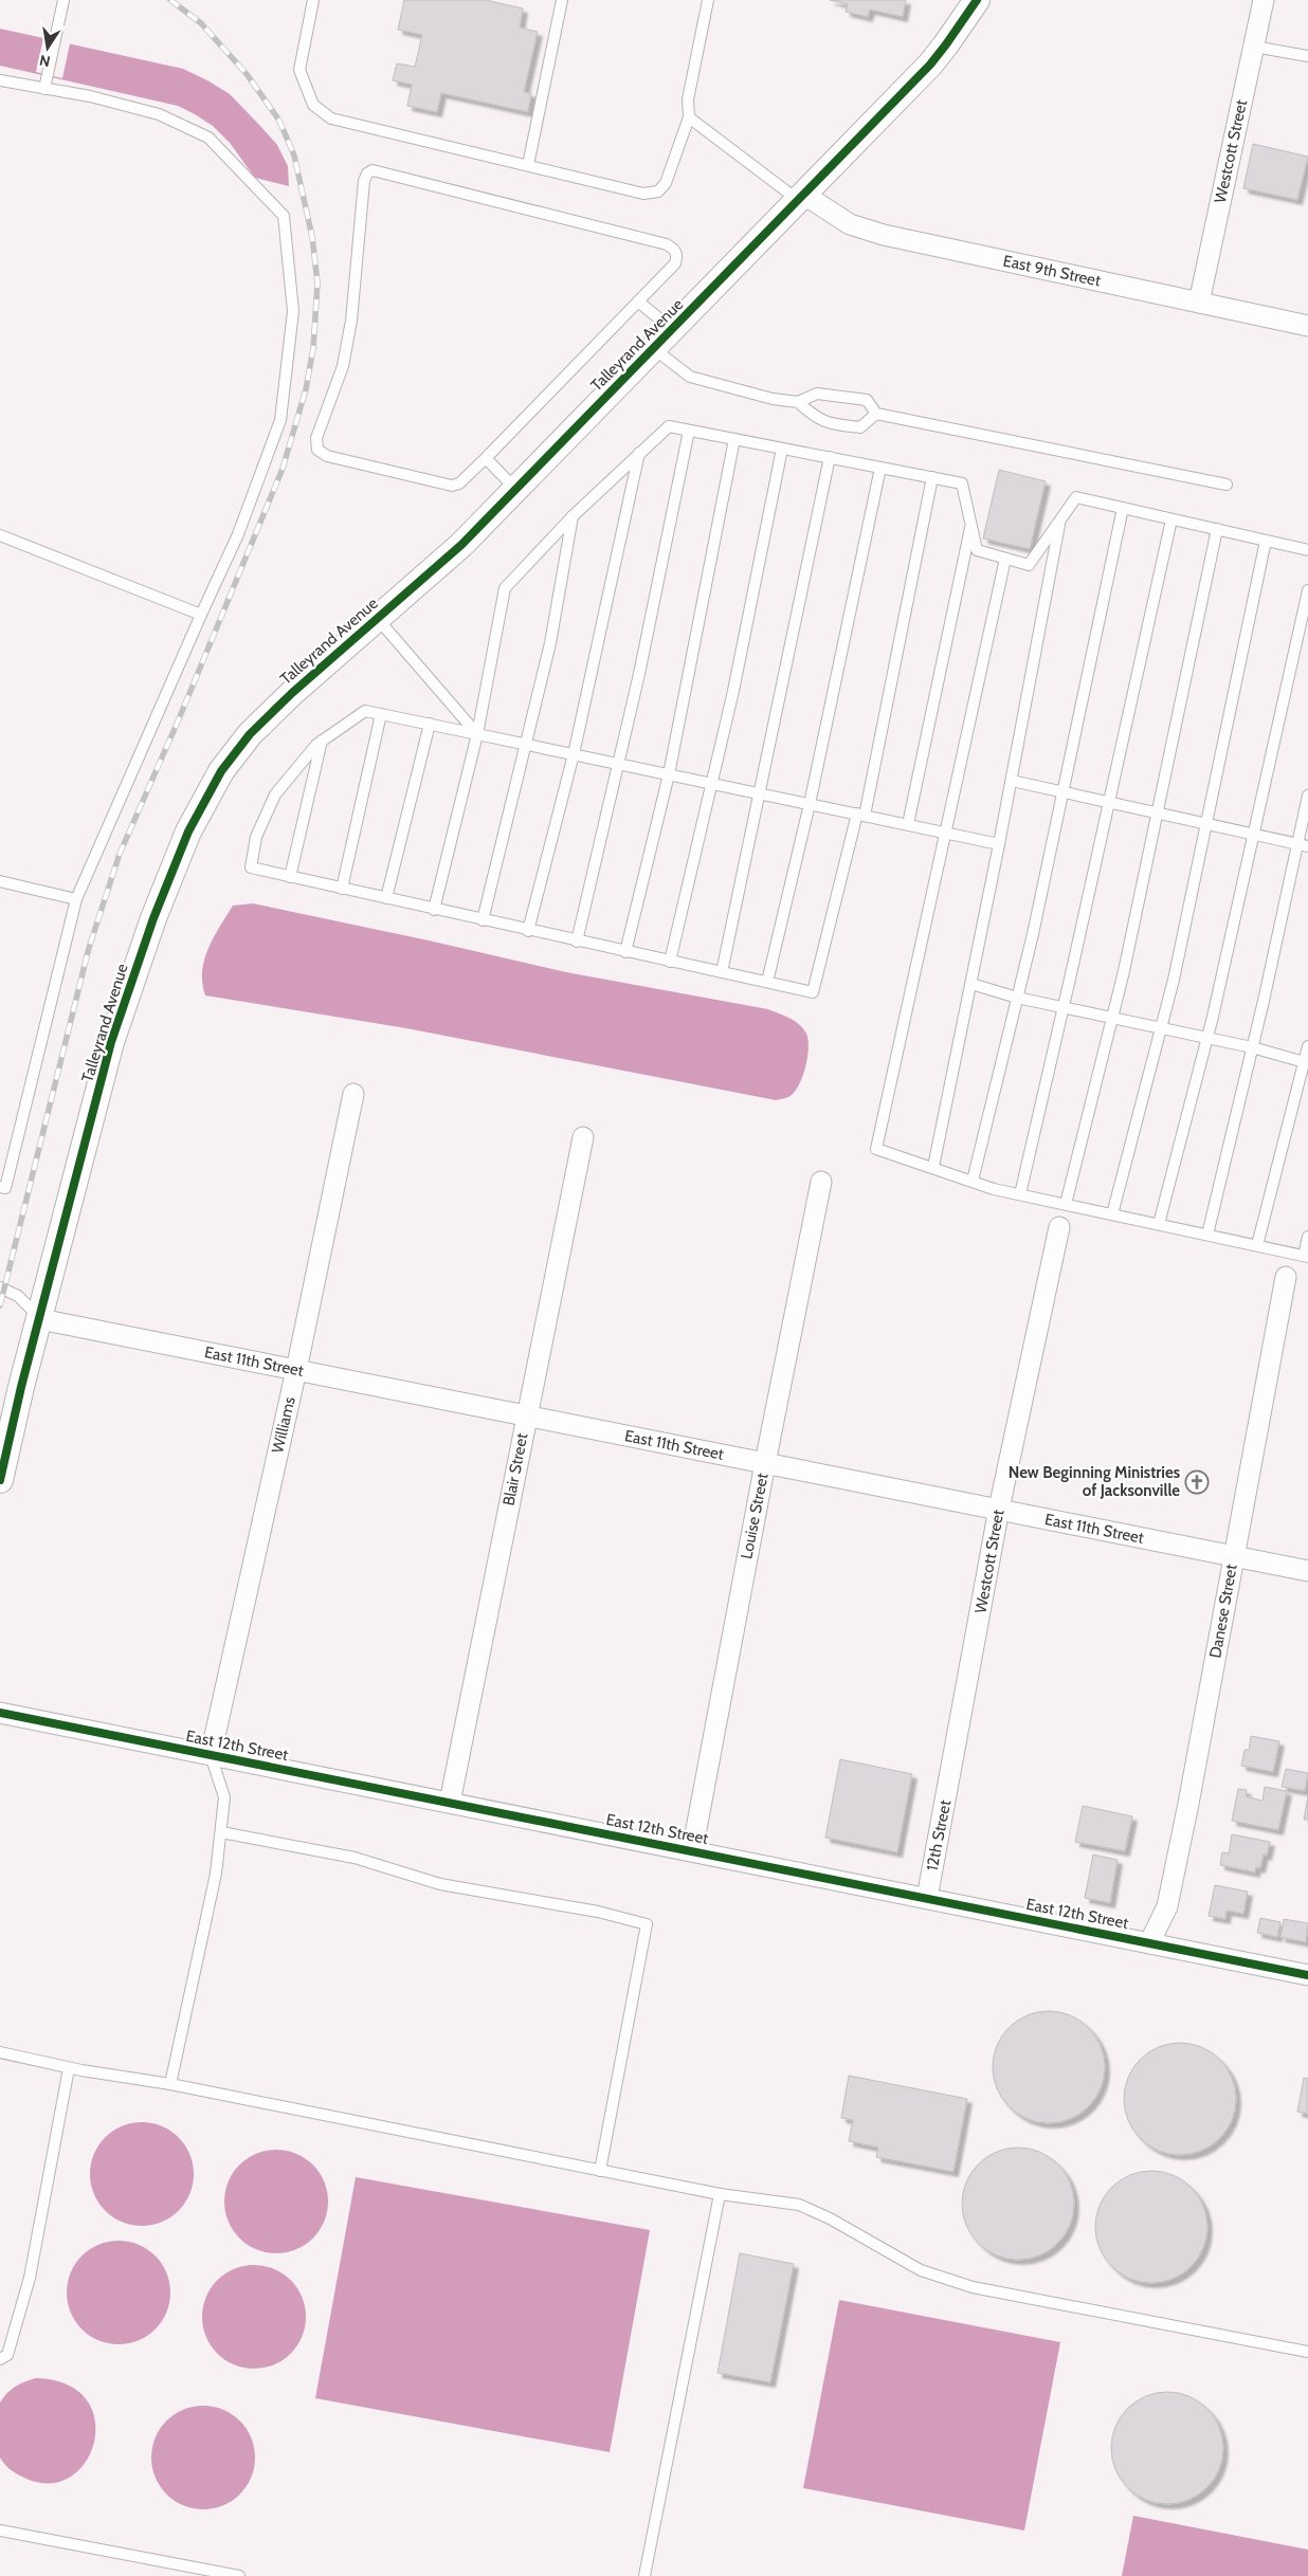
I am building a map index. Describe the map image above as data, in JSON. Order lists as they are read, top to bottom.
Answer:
{
  "streets": {
    "street": [
      "Westcott Street",
      "East 9th Street",
      "Talleyrand Avenue",
      "East 11th Street",
      "Williams",
      "Blair Street",
      "Louise Street",
      "Danese Street",
      "East 12th Street",
      "12th Street"
    ]
  },
  "crossings": [
    ["Westcott Street", "East 9th Street"],
    ["Westcott Street", "East 11th Street"],
    ["Westcott Street", "12th Street"],
    ["East 9th Street", "Talleyrand Avenue"],
    ["Talleyrand Avenue", "East 11th Street"],
    ["East 11th Street", "Williams"],
    ["East 11th Street", "Blair Street"],
    ["East 11th Street", "Louise Street"],
    ["East 11th Street", "Danese Street"],
    ["Williams", "East 12th Street"],
    ["Blair Street", "East 12th Street"],
    ["Louise Street", "East 12th Street"],
    ["Danese Street", "East 12th Street"],
    ["East 12th Street", "12th Street"]
  ],
  "places": {
    "church": ["New Beginning Ministries of Jacksonville"]
  },
  "north": "bottom"
}
